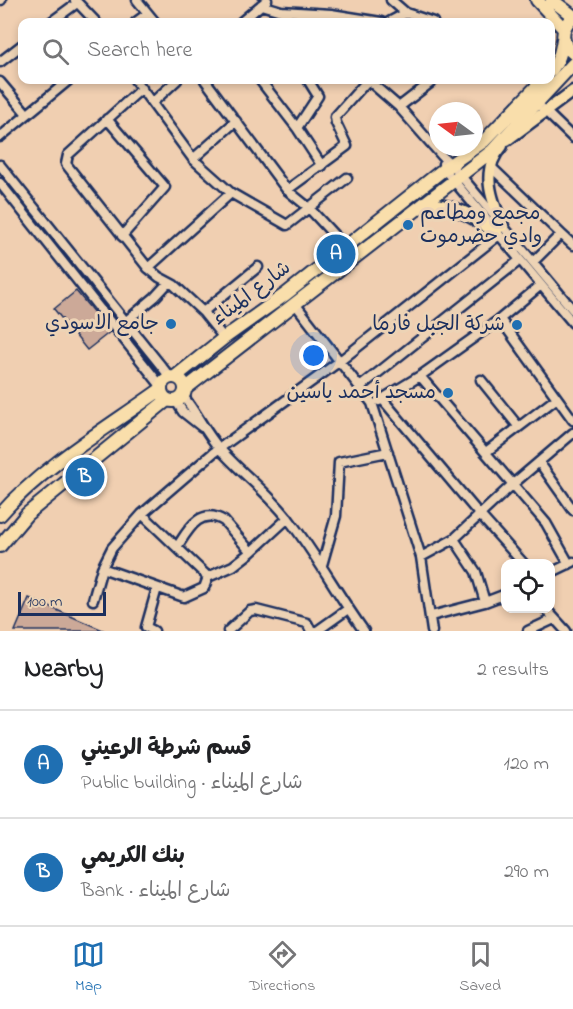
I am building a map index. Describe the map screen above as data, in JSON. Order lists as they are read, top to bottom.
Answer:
{
  "streets": {
    "highway": ["شارع الميناء"]
  },
  "places": [
    "مجمع ومطاعم وادي حضرموت",
    "جامع الاسودي",
    "شركة الجبل فارما",
    "مسجد أحمد ياسين"
  ],
  "scale_bar": "100 m",
  "north": "left",
  "page": {
    "search": "Search here",
    "pins": ["A", "B"],
    "scale": "100 m",
    "heading": ["Nearby", "2 results"],
    "list": [
      {
        "mark": "A",
        "name": "قسم شرطة الرعيني",
        "note": "Public building · شارع الميناء",
        "value": "120 m"
      },
      {
        "mark": "B",
        "name": "بنك الكريمي",
        "note": "Bank · شارع الميناء",
        "value": "290 m"
      }
    ],
    "nav": ["Map", "Directions", "Saved"]
  }
}
